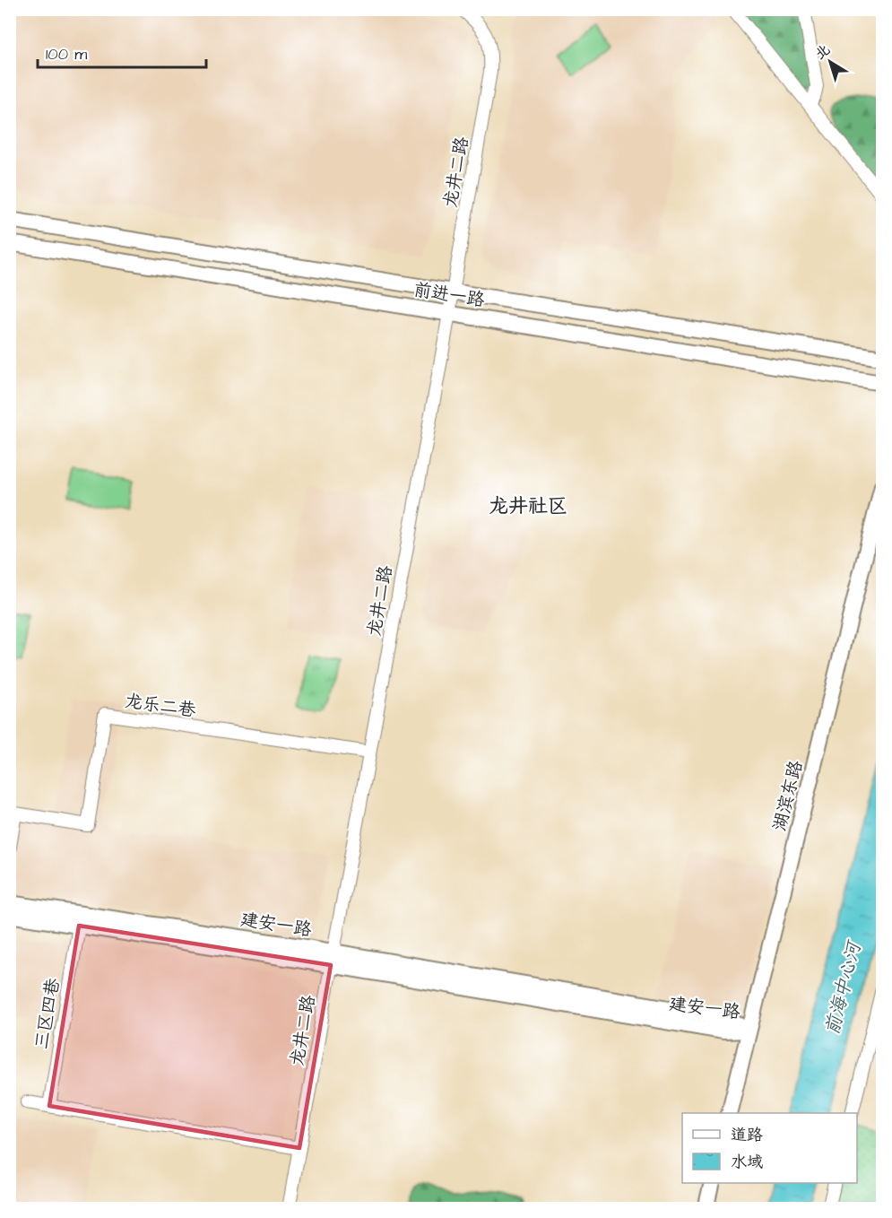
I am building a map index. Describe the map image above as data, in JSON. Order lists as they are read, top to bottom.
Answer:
{
  "streets": {
    "main road": ["前进一路", "湖滨东路", "建安一路"],
    "street": ["龙井二路", "龙乐二巷", "三区四巷"]
  },
  "crossings": [
    ["龙井二路", "前进一路"],
    ["龙井二路", "龙乐二巷"],
    ["龙井二路", "建安一路"],
    ["湖滨东路", "建安一路"],
    ["建安一路", "三区四巷"]
  ],
  "districts": ["龙井社区"],
  "water": ["前海中心河"],
  "legend": ["道路", "水域"],
  "scale_bar": "100 m",
  "north": "top left"
}
